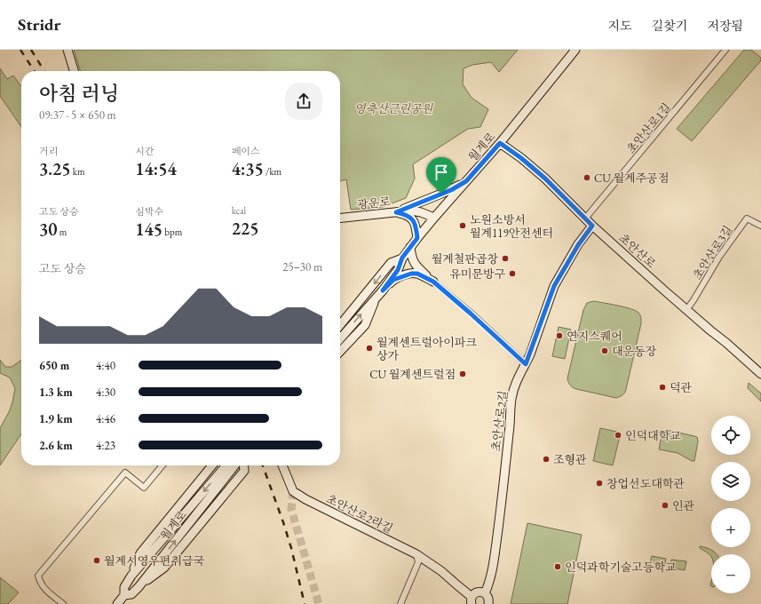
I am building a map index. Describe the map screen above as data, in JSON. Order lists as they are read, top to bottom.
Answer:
{
  "streets": {
    "street": [
      "초안산로1길",
      "월계로",
      "광운로",
      "초안산로",
      "초안산로3길",
      "초안산로2길",
      "초안산로2라길"
    ]
  },
  "crossings": [
    ["초안산로1길", "초안산로"],
    ["월계로", "광운로"],
    ["월계로", "초안산로"],
    ["초안산로", "초안산로3길"],
    ["초안산로", "초안산로2길"]
  ],
  "parks": ["영축산근린공원"],
  "places": [
    "CU 월계주공점",
    "노원소방서 월계119안전센터",
    "월계철판곱창",
    "유미문방구",
    "연지스퀘어",
    "월계센트럴아이파크 상가",
    "대운동장",
    "CU 월계센트럴점",
    "덕관",
    "인덕대학교",
    "조형관",
    "창업선도대학관",
    "인관",
    "월계시영우편취급국",
    "인덕과학기술고등학교"
  ],
  "page": {
    "header": "Stridr",
    "nav": ["지도", "길찾기", "저장됨"],
    "heading": ["아침 러닝", "09:37 · 5 × 650 m"],
    "stats": [
      ["거리", "3.25 km"],
      ["시간", "14:54"],
      ["페이스", "4:35 /km"],
      ["고도 상승", "30 m"],
      ["심박수", "145 bpm"],
      ["kcal", "225"]
    ],
    "chart": ["고도 상승", "25–30 m"],
    "list": [
      {
        "name": "650 m",
        "note": "4:40"
      },
      {
        "name": "1.3 km",
        "note": "4:30"
      },
      {
        "name": "1.9 km",
        "note": "4:46"
      },
      {
        "name": "2.6 km",
        "note": "4:23"
      }
    ],
    "map_buttons": ["+", "−"]
  }
}
